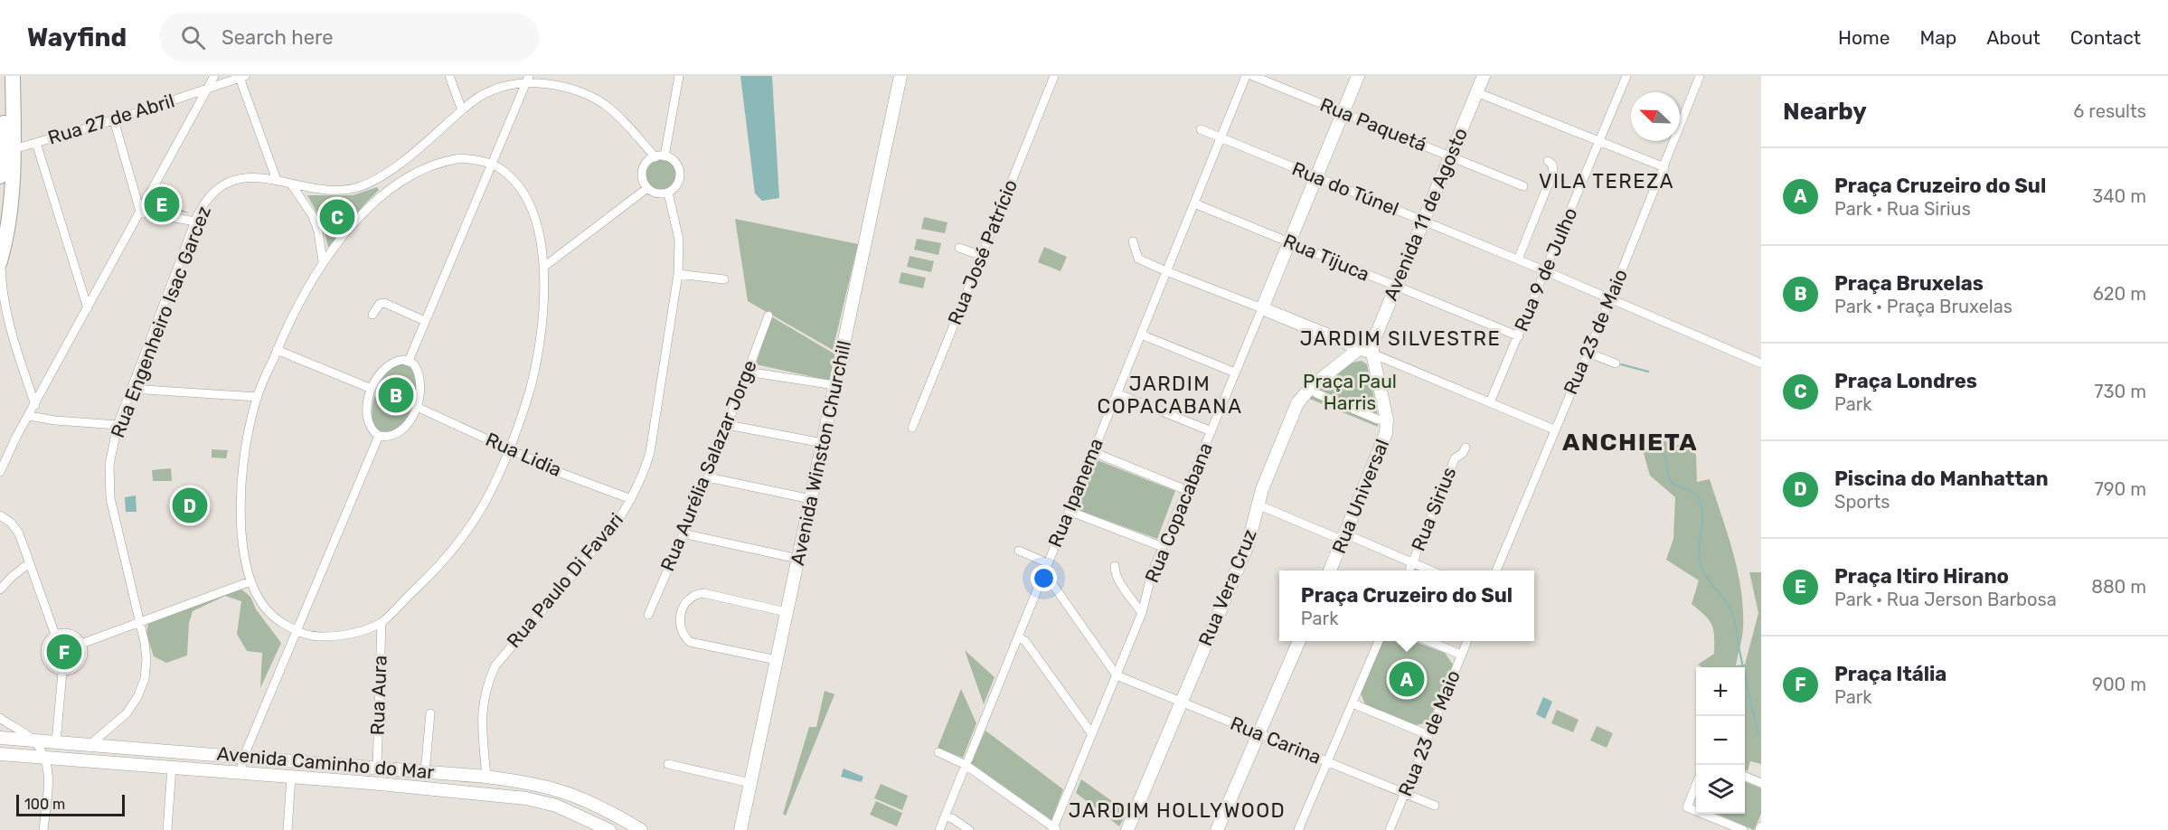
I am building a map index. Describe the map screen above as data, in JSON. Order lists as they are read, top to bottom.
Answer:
{
  "streets": {
    "main road": [
      "Avenida 11 de Agosto",
      "Avenida Winston Churchill",
      "Rua Universal",
      "Rua Copacabana",
      "Rua Vera Cruz",
      "Avenida Caminho do Mar"
    ],
    "street": [
      "Rua 27 de Abril",
      "Rua Paquetá",
      "Rua do Túnel",
      "Rua José Patrício",
      "Rua Tijuca",
      "Rua 9 de Julho",
      "Rua Engenheiro Isac Garcez",
      "Rua 23 de Maio",
      "Rua Lidia",
      "Rua Aurélia Salazar Jorge",
      "Rua Ipanema",
      "Rua Sirius",
      "Rua Paulo Di Favari",
      "Rua Aura",
      "Rua Carina"
    ]
  },
  "crossings": [
    ["Rua Paquetá", "Avenida 11 de Agosto"],
    ["Rua Paquetá", "Rua Copacabana"],
    ["Rua do Túnel", "Avenida 11 de Agosto"],
    ["Rua do Túnel", "Rua 9 de Julho"],
    ["Rua do Túnel", "Rua 23 de Maio"],
    ["Rua do Túnel", "Rua Ipanema"],
    ["Rua do Túnel", "Rua Copacabana"],
    ["Avenida 11 de Agosto", "Rua Tijuca"],
    ["Avenida 11 de Agosto", "Rua Universal"],
    ["Rua Tijuca", "Rua 9 de Julho"],
    ["Rua Tijuca", "Rua Ipanema"],
    ["Rua Tijuca", "Rua Copacabana"],
    ["Rua Engenheiro Isac Garcez", "Avenida Caminho do Mar"],
    ["Rua 23 de Maio", "Rua Carina"],
    ["Rua Lidia", "Rua Paulo Di Favari"],
    ["Rua Copacabana", "Rua Carina"],
    ["Rua Paulo Di Favari", "Avenida Caminho do Mar"],
    ["Rua Vera Cruz", "Rua Carina"],
    ["Rua Aura", "Avenida Caminho do Mar"]
  ],
  "districts": [
    "VILA TEREZA",
    "JARDIM SILVESTRE",
    "JARDIM COPACABANA",
    "ANCHIETA",
    "JARDIM HOLLYWOOD"
  ],
  "parks": ["Praça Paul Harris"],
  "scale_bar": "100 m",
  "north": "top left",
  "page": {
    "header": "Wayfind",
    "search": "Search here",
    "nav": [
      "Home",
      "Map",
      "About",
      "Contact"
    ],
    "heading": ["Nearby", "6 results"],
    "list": [
      {
        "mark": "A",
        "name": "Praça Cruzeiro do Sul",
        "note": "Park · Rua Sirius",
        "value": "340 m"
      },
      {
        "mark": "B",
        "name": "Praça Bruxelas",
        "note": "Park · Praça Bruxelas",
        "value": "620 m"
      },
      {
        "mark": "C",
        "name": "Praça Londres",
        "note": "Park",
        "value": "730 m"
      },
      {
        "mark": "D",
        "name": "Piscina do Manhattan",
        "note": "Sports",
        "value": "790 m"
      },
      {
        "mark": "E",
        "name": "Praça Itiro Hirano",
        "note": "Park · Rua Jerson Barbosa",
        "value": "880 m"
      },
      {
        "mark": "F",
        "name": "Praça Itália",
        "note": "Park",
        "value": "900 m"
      }
    ],
    "pins": [
      "E",
      "C",
      "B",
      "D",
      "F",
      "A"
    ],
    "popup": ["Praça Cruzeiro do Sul", "Park"],
    "map_buttons": ["+", "−"],
    "scale": "100 m"
  }
}
